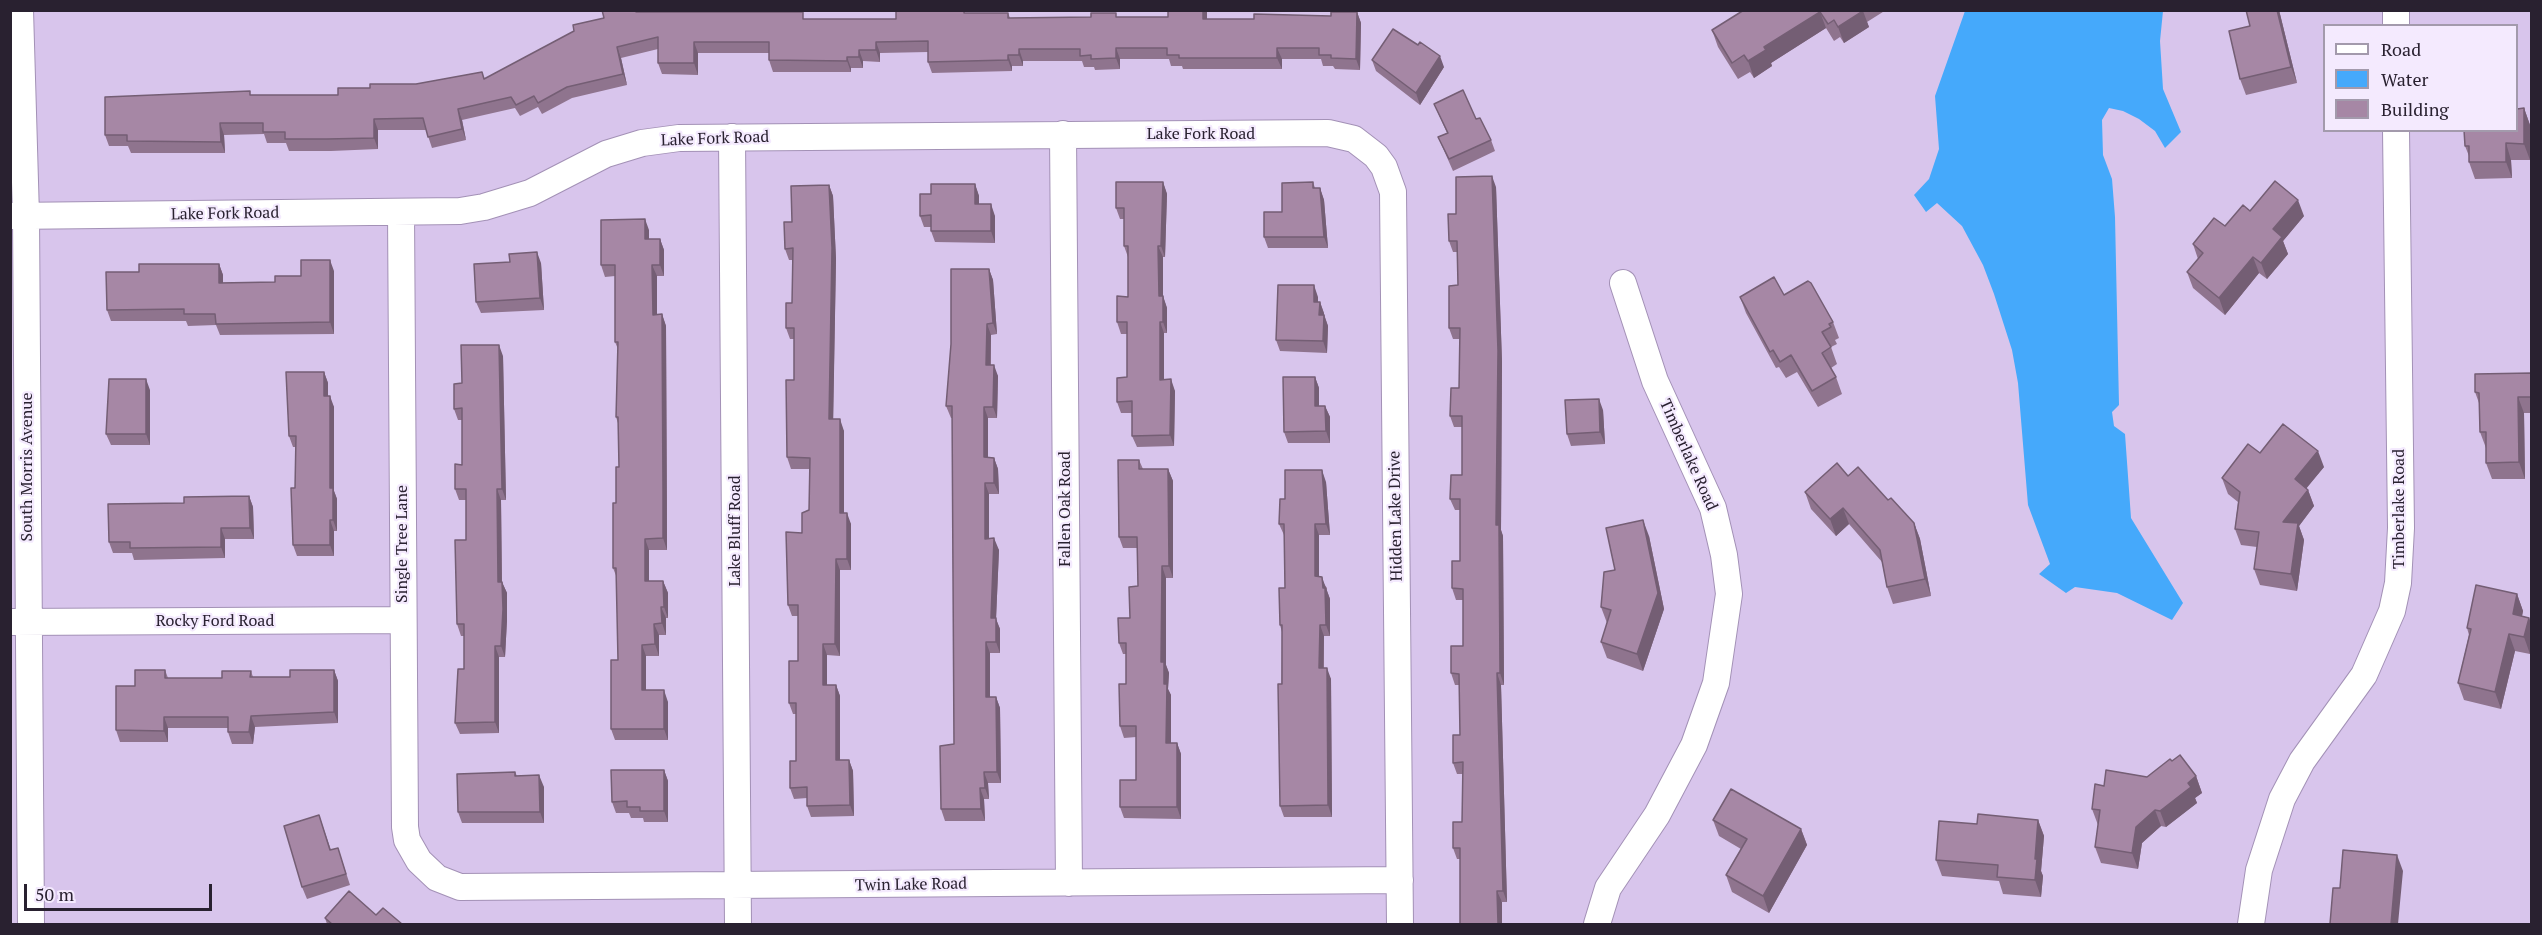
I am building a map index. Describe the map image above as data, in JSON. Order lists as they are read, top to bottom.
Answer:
{
  "streets": {
    "street": [
      "Lake Fork Road",
      "Timberlake Road",
      "South Morris Avenue",
      "Fallen Oak Road",
      "Hidden Lake Drive",
      "Lake Bluff Road",
      "Single Tree Lane",
      "Rocky Ford Road",
      "Twin Lake Road"
    ]
  },
  "crossings": [
    ["Lake Fork Road", "South Morris Avenue"],
    ["Lake Fork Road", "Fallen Oak Road"],
    ["Lake Fork Road", "Hidden Lake Drive"],
    ["Lake Fork Road", "Lake Bluff Road"],
    ["Lake Fork Road", "Single Tree Lane"],
    ["South Morris Avenue", "Rocky Ford Road"],
    ["Fallen Oak Road", "Twin Lake Road"],
    ["Hidden Lake Drive", "Twin Lake Road"],
    ["Lake Bluff Road", "Twin Lake Road"],
    ["Single Tree Lane", "Rocky Ford Road"],
    ["Single Tree Lane", "Twin Lake Road"]
  ],
  "legend": ["Road", "Water", "Building"],
  "scale_bar": "50 m"
}
